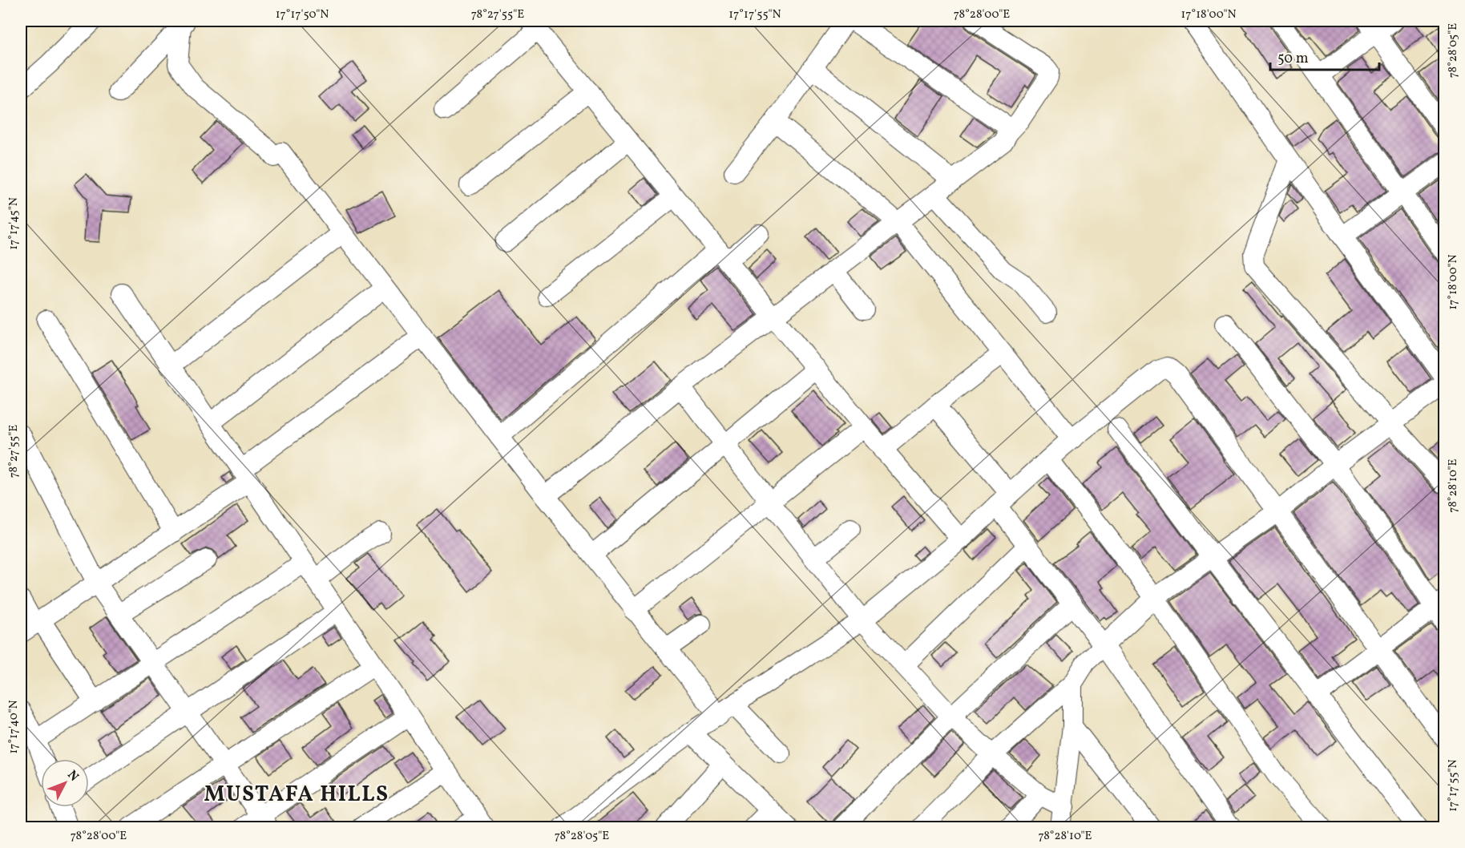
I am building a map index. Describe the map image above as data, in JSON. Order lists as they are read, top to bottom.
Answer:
{
  "districts": ["MUSTAFA HILLS"],
  "scale_bar": "50 m",
  "north": "top right",
  "coordinates": [
    "17°17'50\"N",
    "78°27'55\"E",
    "17°17'55\"N",
    "78°28'00\"E",
    "17°18'00\"N",
    "78°28'05\"E",
    "17°17'45\"N",
    "78°28'10\"E",
    "17°17'40\"N"
  ]
}
